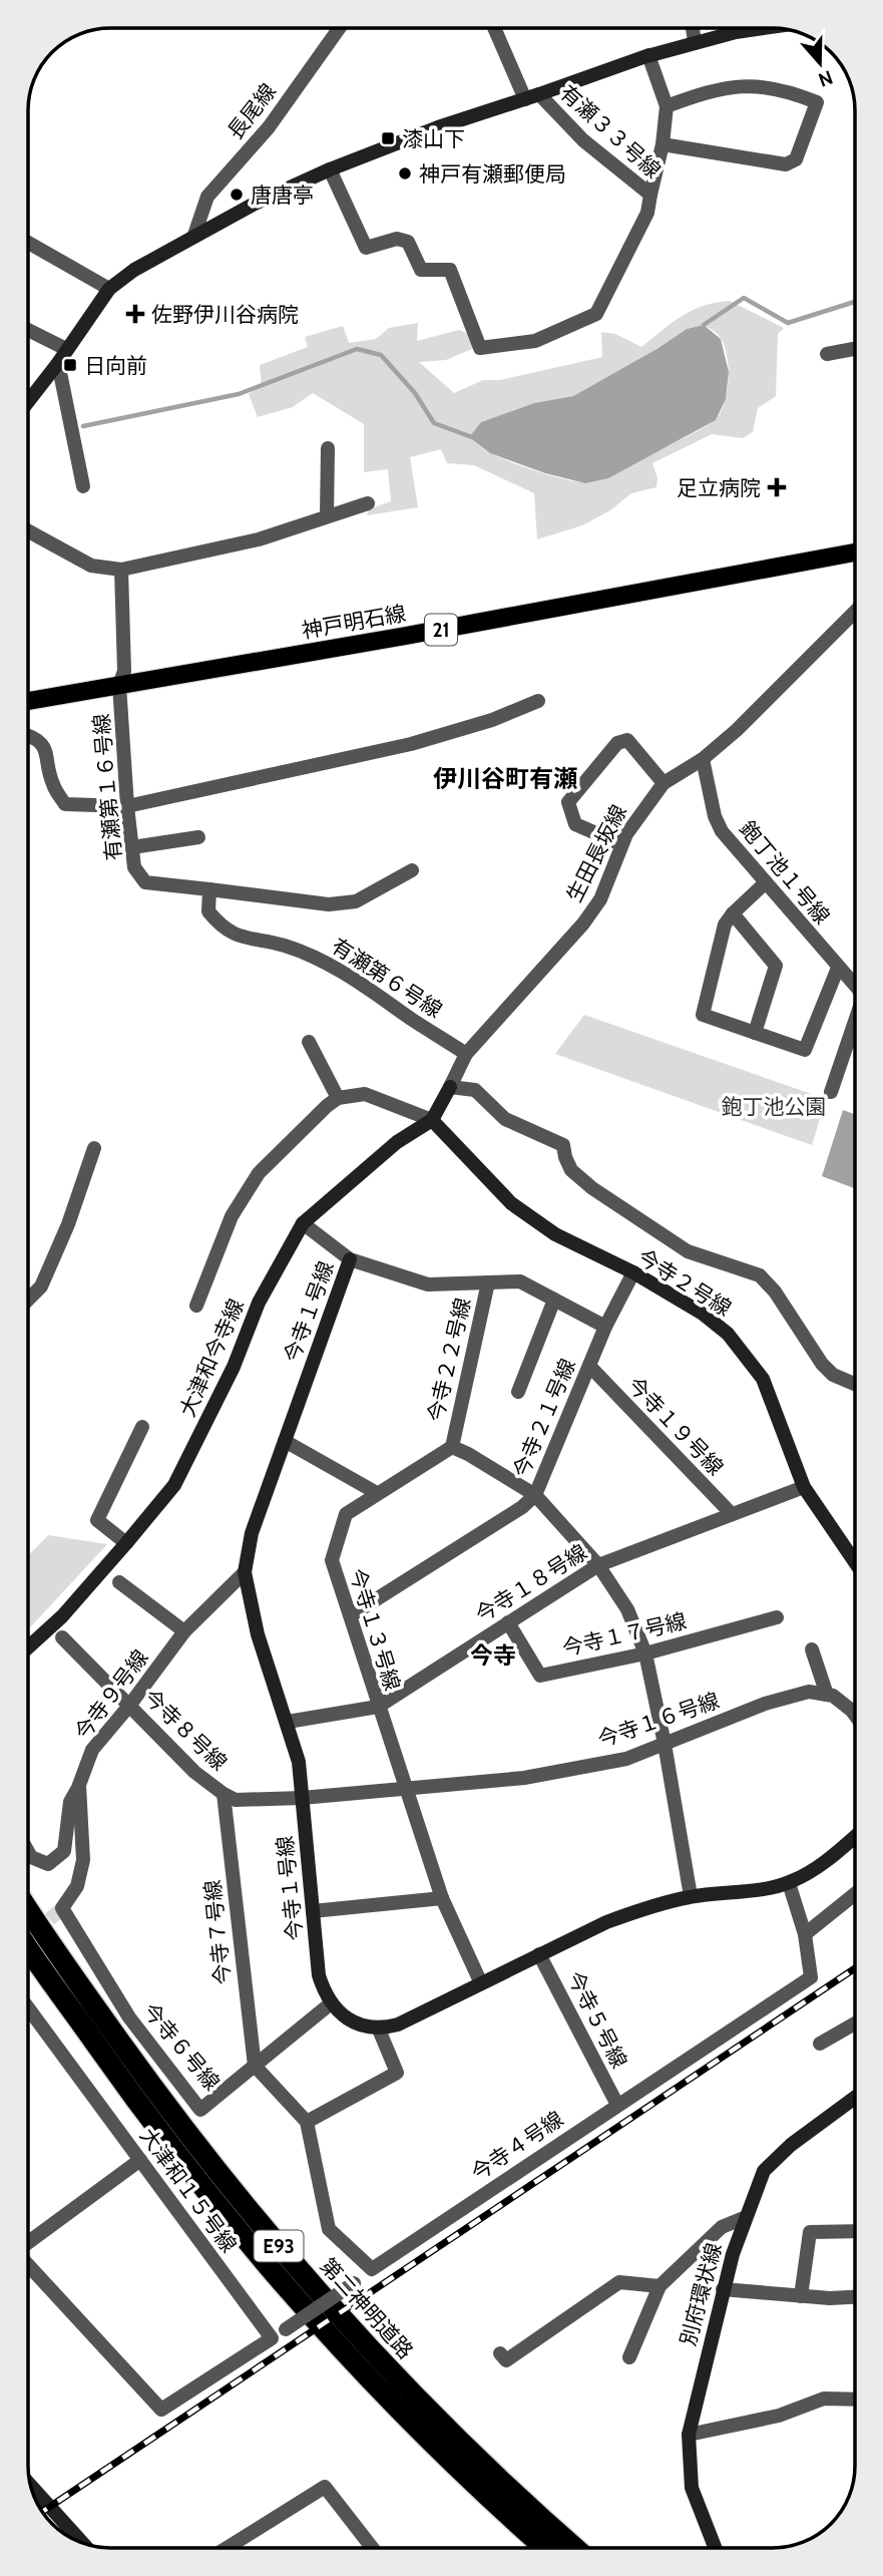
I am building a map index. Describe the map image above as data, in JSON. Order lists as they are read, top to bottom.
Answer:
{
  "streets": {
    "highway": ["E93", "第二神明道路"],
    "main road": ["神戸明石線", "21"],
    "street": [
      "長尾線",
      "有瀬３３号線",
      "有瀬第１６号線",
      "生田長坂線",
      "鉋丁池１号線",
      "有瀬第６号線",
      "今寺２号線",
      "今寺１号線",
      "大津和今寺線",
      "今寺２２号線",
      "今寺２１号線",
      "今寺１９号線",
      "今寺１８号線",
      "今寺１３号線",
      "今寺１７号線",
      "今寺９号線",
      "今寺１６号線",
      "今寺８号線",
      "今寺７号線",
      "今寺５号線",
      "今寺６号線",
      "今寺４号線",
      "大津和１５号線",
      "別府環状線"
    ]
  },
  "crossings": [
    ["神戸明石線", "有瀬第１６号線"],
    ["有瀬第１６号線", "有瀬第６号線"],
    ["生田長坂線", "鉋丁池１号線"],
    ["生田長坂線", "有瀬第６号線"],
    ["生田長坂線", "大津和今寺線"],
    ["今寺２号線", "大津和今寺線"],
    ["今寺２号線", "今寺２１号線"],
    ["今寺２号線", "今寺１８号線"],
    ["今寺１号線", "大津和今寺線"],
    ["今寺１号線", "今寺１８号線"],
    ["今寺１号線", "今寺９号線"],
    ["今寺１号線", "今寺１６号線"],
    ["今寺１号線", "今寺８号線"],
    ["今寺１号線", "今寺６号線"],
    ["今寺２２号線", "今寺１３号線"],
    ["今寺２１号線", "今寺１９号線"],
    ["今寺２１号線", "今寺１３号線"],
    ["今寺１９号線", "今寺１８号線"],
    ["今寺１８号線", "今寺１３号線"],
    ["今寺１８号線", "今寺１７号線"],
    ["今寺１３号線", "今寺１６号線"],
    ["今寺９号線", "今寺８号線"],
    ["今寺９号線", "今寺６号線"],
    ["今寺１６号線", "今寺８号線"],
    ["今寺８号線", "今寺７号線"],
    ["今寺７号線", "今寺６号線"],
    ["今寺５号線", "今寺４号線"],
    ["今寺４号線", "大津和１５号線"]
  ],
  "districts": ["伊川谷町有瀬", "今寺"],
  "parks": ["鉋丁池公園"],
  "places": {
    "transit": ["漆山下", "日向前"],
    "other": ["神戸有瀬郵便局", "唐唐亭"],
    "health": ["佐野伊川谷病院", "足立病院"]
  },
  "north": "bottom"
}
